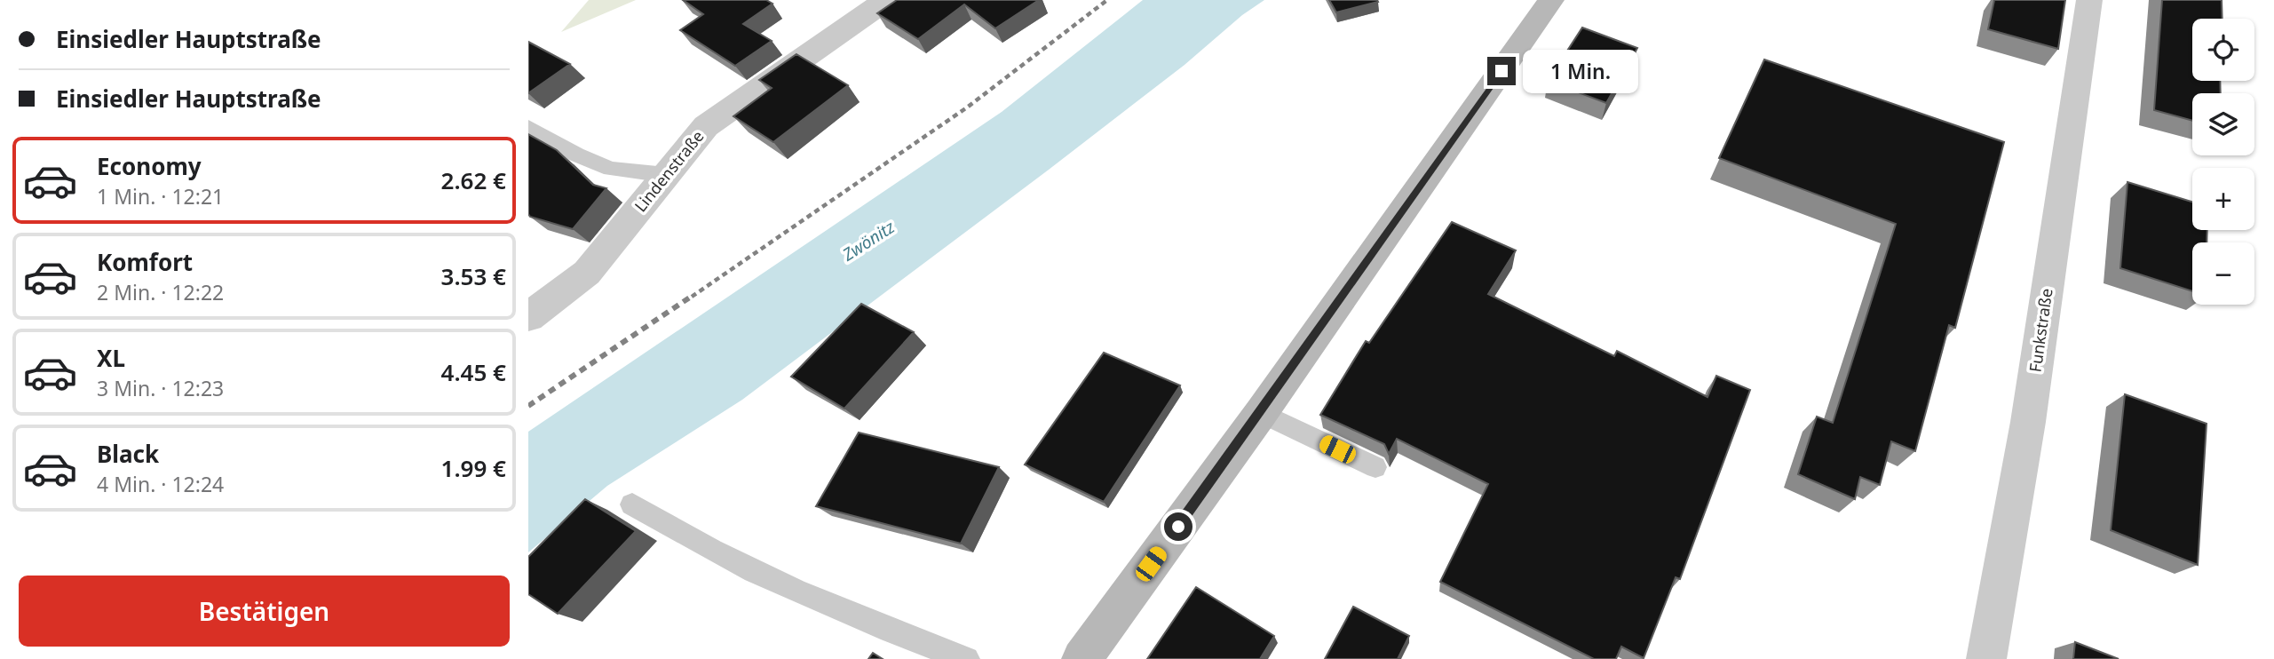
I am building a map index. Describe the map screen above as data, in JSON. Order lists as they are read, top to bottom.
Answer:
{
  "streets": {
    "street": ["Lindenstraße", "Funkstraße"]
  },
  "water": ["Zwönitz"],
  "page": {
    "banner": ["Einsiedler Hauptstraße", "Einsiedler Hauptstraße"],
    "map_buttons": ["+", "−"],
    "bubble": "1 Min.",
    "list": [
      {
        "name": "Economy",
        "note": "1 Min. · 12:21",
        "value": "2.62 €"
      },
      {
        "name": "Komfort",
        "note": "2 Min. · 12:22",
        "value": "3.53 €"
      },
      {
        "name": "XL",
        "note": "3 Min. · 12:23",
        "value": "4.45 €"
      },
      {
        "name": "Black",
        "note": "4 Min. · 12:24",
        "value": "1.99 €"
      }
    ],
    "buttons": "Bestätigen"
  }
}
